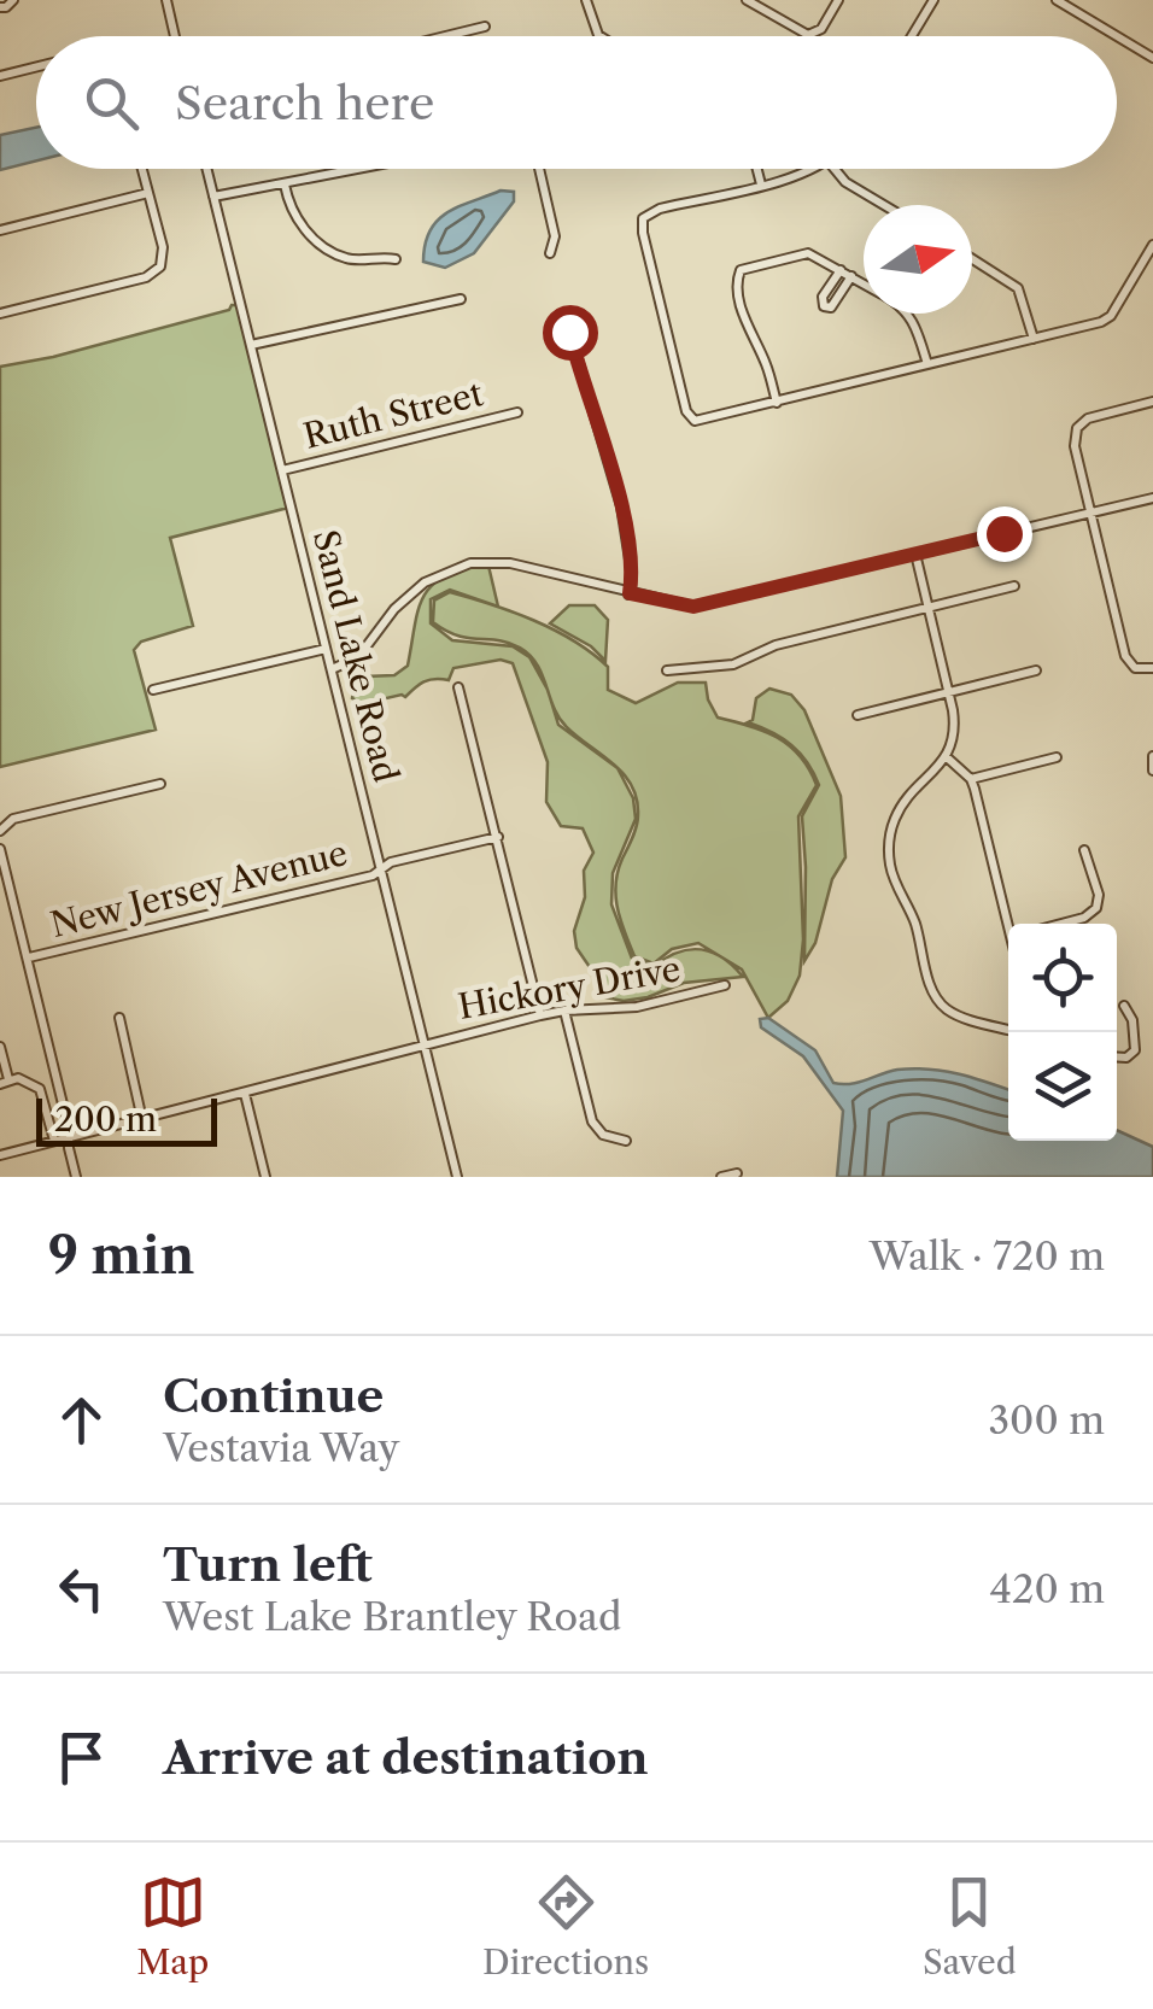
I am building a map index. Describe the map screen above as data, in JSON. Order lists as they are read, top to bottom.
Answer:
{
  "streets": {
    "street": [
      "Ruth Street",
      "Sand Lake Road",
      "New Jersey Avenue",
      "Hickory Drive"
    ]
  },
  "crossings": [
    ["Ruth Street", "Sand Lake Road"],
    ["Sand Lake Road", "New Jersey Avenue"],
    ["Sand Lake Road", "Hickory Drive"]
  ],
  "scale_bar": "200 m",
  "north": "right",
  "page": {
    "search": "Search here",
    "scale": "200 m",
    "heading": ["9 min", "Walk · 720 m"],
    "list": [
      ["Continue", "Vestavia Way", "300 m"],
      ["Turn left", "West Lake Brantley Road", "420 m"],
      "Arrive at destination"
    ],
    "nav": ["Map", "Directions", "Saved"]
  }
}
